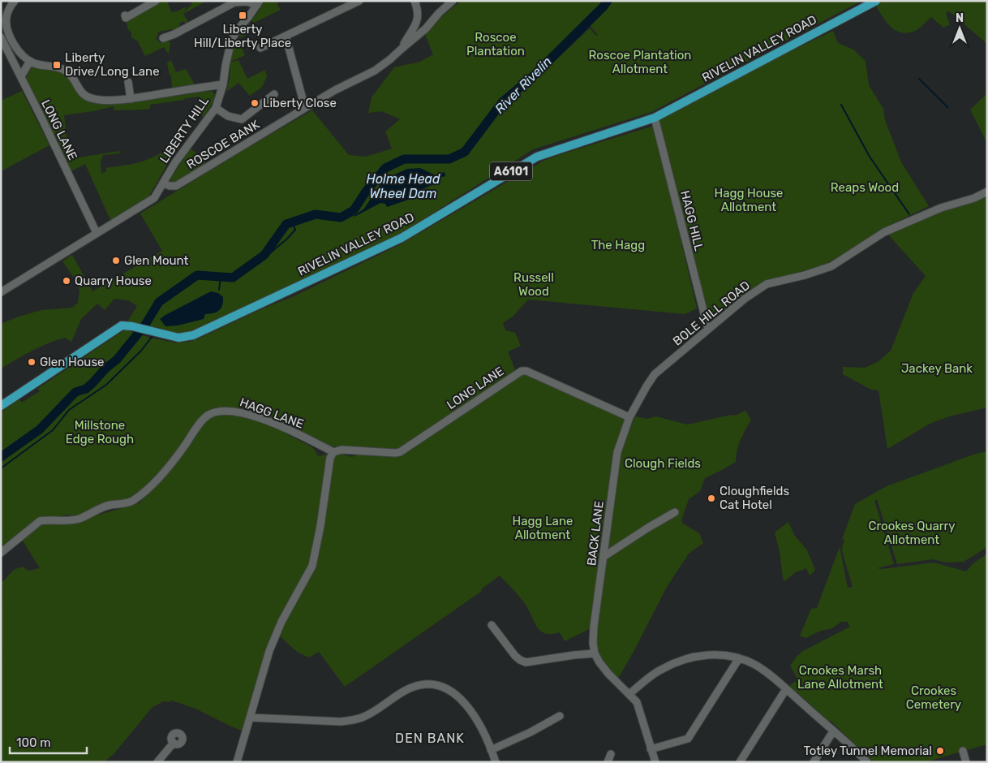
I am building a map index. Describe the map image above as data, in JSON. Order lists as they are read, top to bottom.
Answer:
{
  "streets": {
    "main road": ["RIVELIN VALLEY ROAD", "A6101"],
    "street": [
      "LONG LANE",
      "LIBERTY HILL",
      "ROSCOE BANK",
      "HAGG HILL",
      "BOLE HILL ROAD",
      "HAGG LANE",
      "BACK LANE"
    ]
  },
  "crossings": [
    ["RIVELIN VALLEY ROAD", "HAGG HILL"],
    ["LONG LANE", "BOLE HILL ROAD"],
    ["LONG LANE", "HAGG LANE"],
    ["LONG LANE", "BACK LANE"],
    ["LIBERTY HILL", "ROSCOE BANK"],
    ["HAGG HILL", "BOLE HILL ROAD"],
    ["BOLE HILL ROAD", "BACK LANE"]
  ],
  "districts": ["DEN BANK"],
  "water": ["River Rivelin", "Holme Head Wheel Dam"],
  "parks": [
    "Roscoe Plantation",
    "Roscoe Plantation Allotment",
    "Reaps Wood",
    "Hagg House Allotment",
    "The Hagg",
    "Russell Wood",
    "Jackey Bank",
    "Millstone Edge Rough",
    "Clough Fields",
    "Hagg Lane Allotment",
    "Crookes Quarry Allotment",
    "Crookes Marsh Lane Allotment",
    "Crookes Cemetery"
  ],
  "places": {
    "transit": ["Liberty Hill/Liberty Place", "Liberty Drive/Long Lane"],
    "other": [
      "Liberty Close",
      "Glen Mount",
      "Quarry House",
      "Glen House",
      "Cloughfields Cat Hotel",
      "Totley Tunnel Memorial"
    ]
  },
  "scale_bar": "100 m",
  "north": "top"
}
